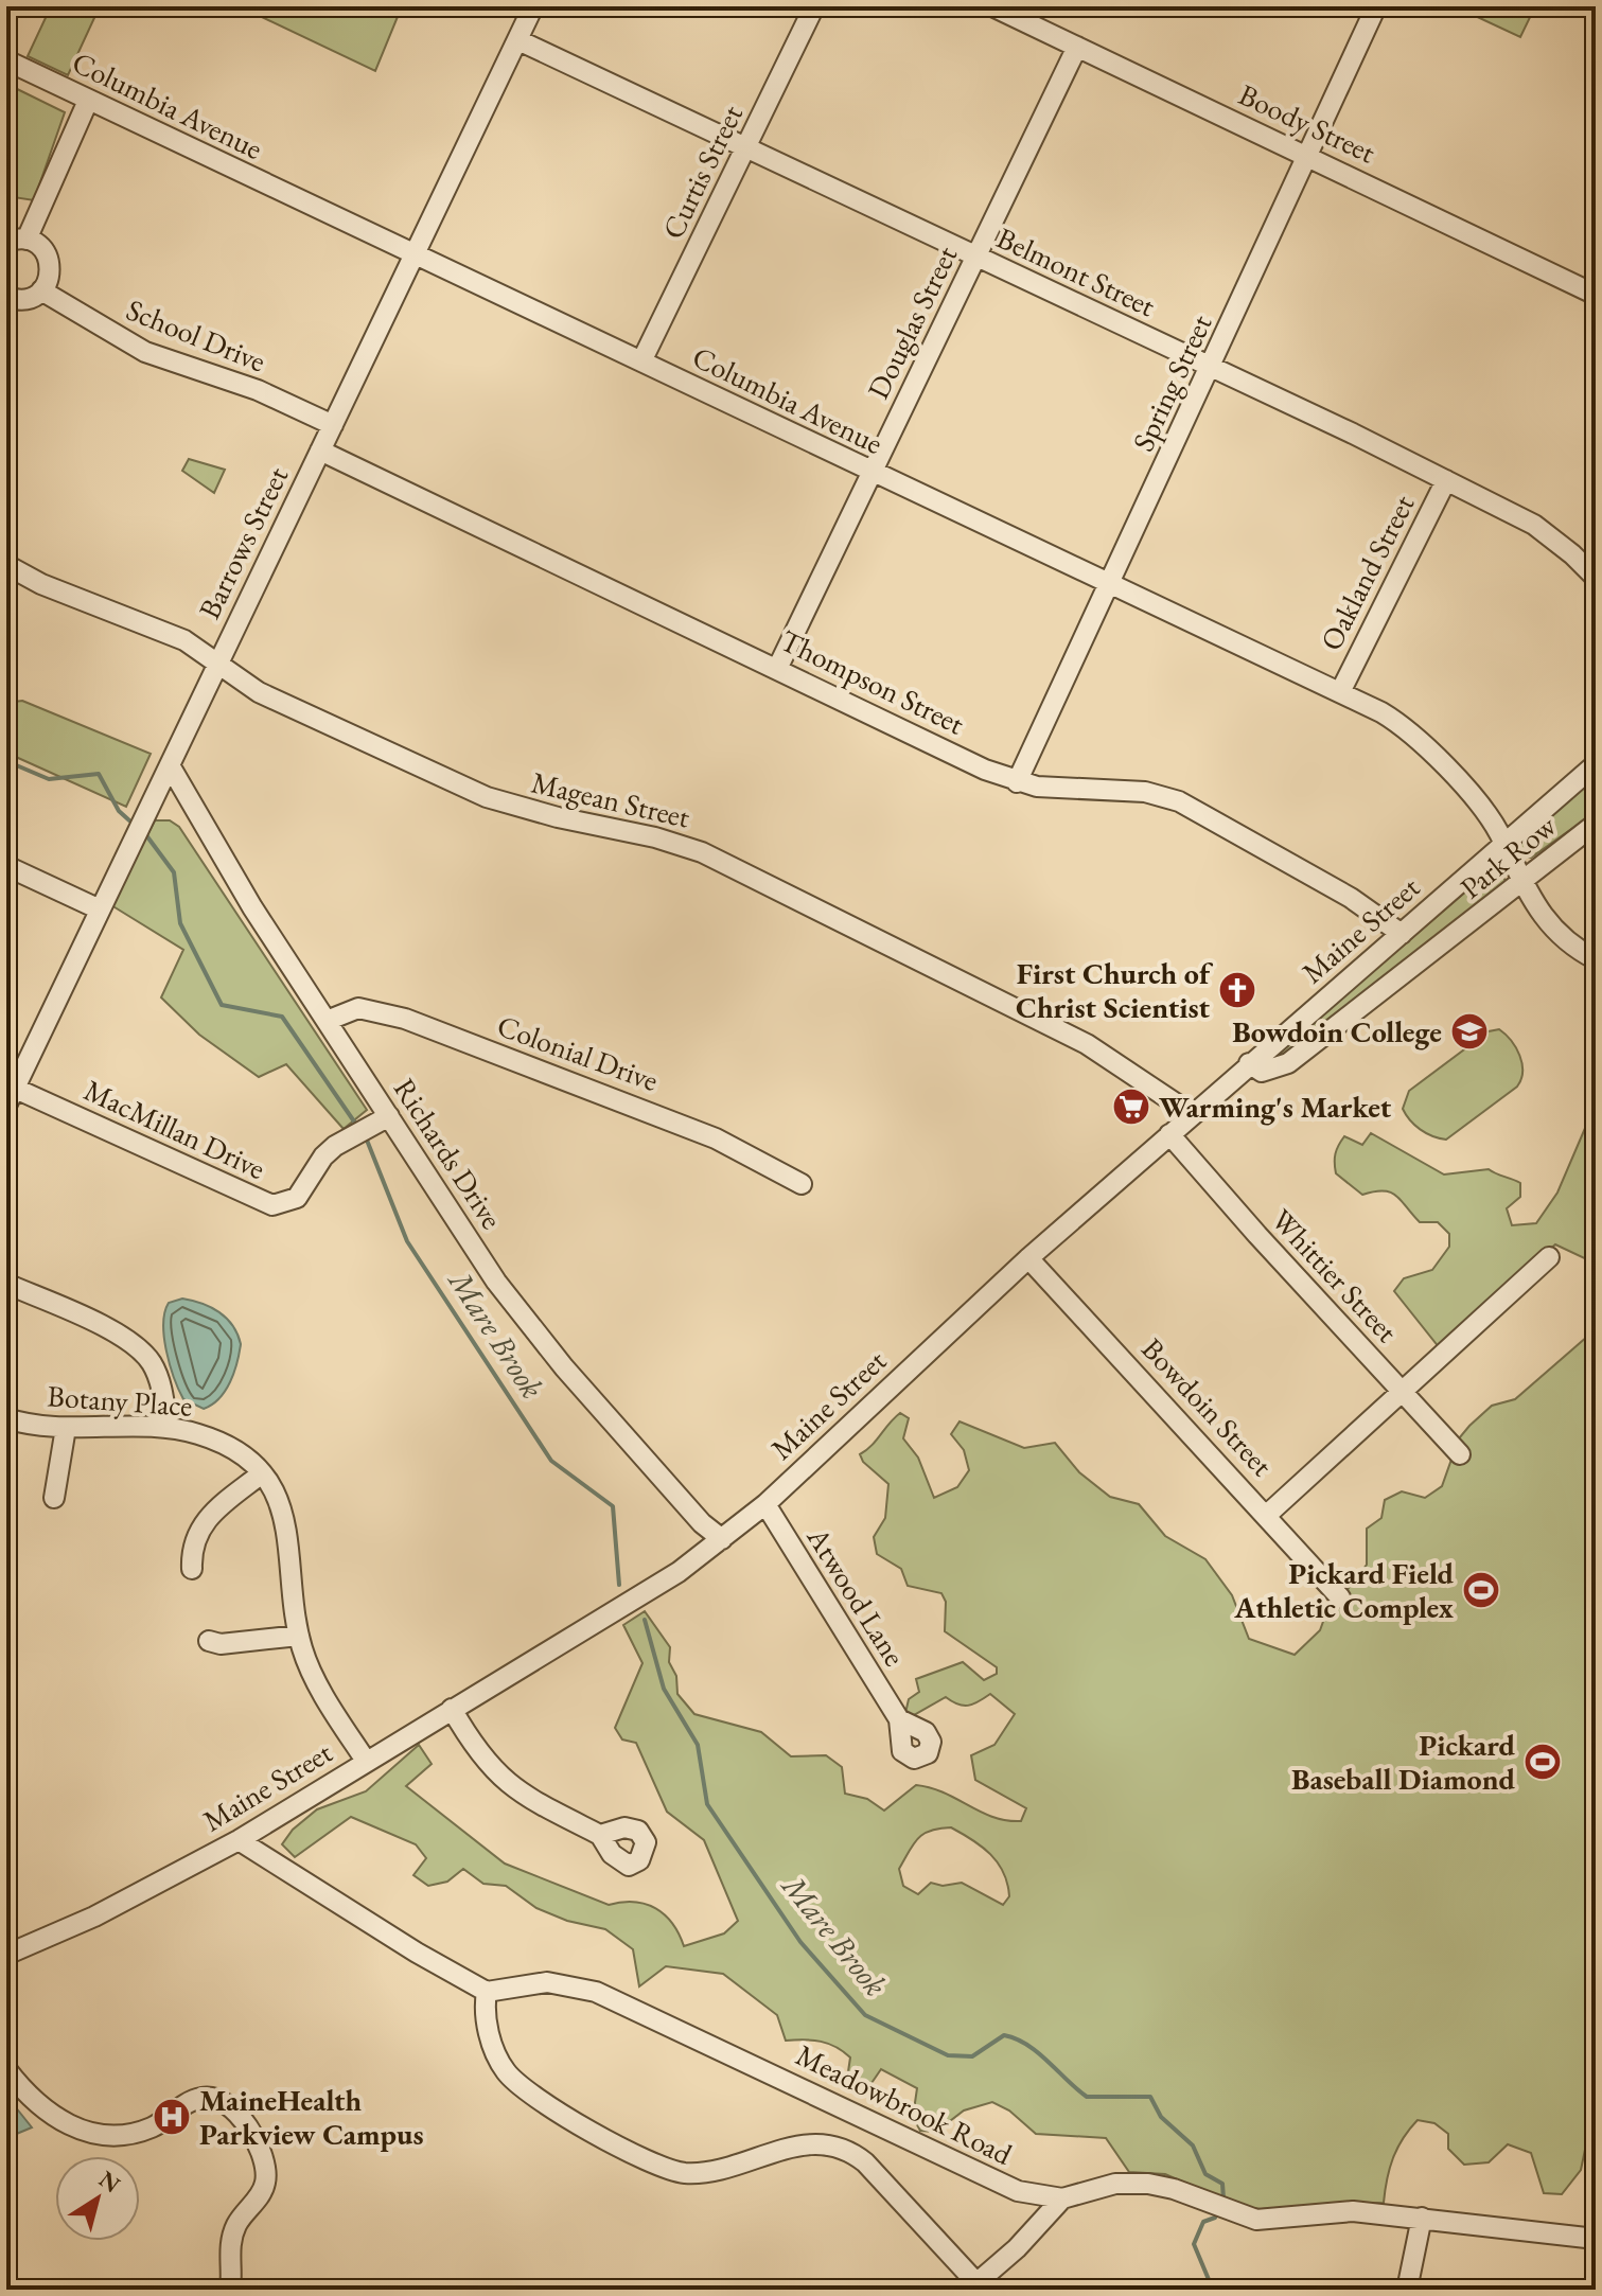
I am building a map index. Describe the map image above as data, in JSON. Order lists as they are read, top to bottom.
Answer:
{
  "streets": {
    "street": [
      "Columbia Avenue",
      "Boody Street",
      "Curtis Street",
      "Belmont Street",
      "Douglas Street",
      "School Drive",
      "Spring Street",
      "Barrows Street",
      "Oakland Street",
      "Thompson Street",
      "Magean Street",
      "Park Row",
      "Maine Street",
      "Colonial Drive",
      "MacMillan Drive",
      "Richards Drive",
      "Whittier Street",
      "Botany Place",
      "Bowdoin Street",
      "Atwood Lane",
      "Meadowbrook Road"
    ]
  },
  "crossings": [
    ["Columbia Avenue", "Curtis Street"],
    ["Columbia Avenue", "Douglas Street"],
    ["Columbia Avenue", "Spring Street"],
    ["Columbia Avenue", "Barrows Street"],
    ["Columbia Avenue", "Oakland Street"],
    ["Columbia Avenue", "Park Row"],
    ["Columbia Avenue", "Maine Street"],
    ["Boody Street", "Douglas Street"],
    ["Boody Street", "Spring Street"],
    ["Curtis Street", "Belmont Street"],
    ["Belmont Street", "Douglas Street"],
    ["Belmont Street", "Spring Street"],
    ["Belmont Street", "Barrows Street"],
    ["Belmont Street", "Oakland Street"],
    ["Douglas Street", "Thompson Street"],
    ["School Drive", "Barrows Street"],
    ["Spring Street", "Thompson Street"],
    ["Barrows Street", "Thompson Street"],
    ["Barrows Street", "Magean Street"],
    ["Barrows Street", "MacMillan Drive"],
    ["Barrows Street", "Richards Drive"],
    ["Thompson Street", "Maine Street"],
    ["Magean Street", "Maine Street"],
    ["Park Row", "Maine Street"],
    ["Maine Street", "Richards Drive"],
    ["Maine Street", "Whittier Street"],
    ["Maine Street", "Botany Place"],
    ["Maine Street", "Bowdoin Street"],
    ["Maine Street", "Atwood Lane"],
    ["Colonial Drive", "Richards Drive"],
    ["MacMillan Drive", "Richards Drive"]
  ],
  "water": ["Mare Brook"],
  "places": {
    "church": ["First Church of Christ Scientist"],
    "school or university": ["Bowdoin College"],
    "supermarket": ["Warming's Market"],
    "sports": ["Pickard Field Athletic Complex", "Pickard Baseball Diamond"],
    "hospital": ["MaineHealth Parkview Campus"]
  },
  "north": "top right"
}
